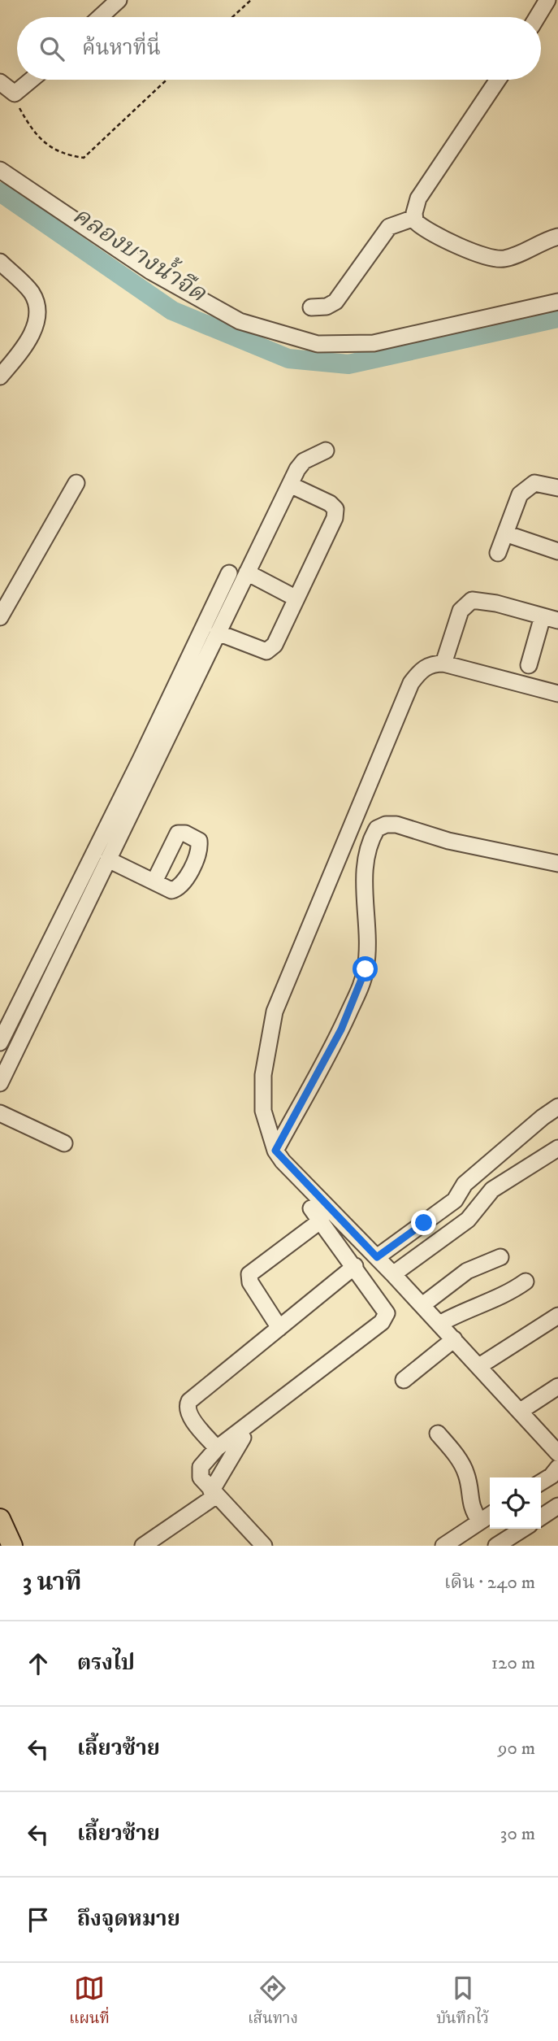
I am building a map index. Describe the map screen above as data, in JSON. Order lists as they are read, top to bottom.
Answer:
{
  "water": ["คลองบางน้ำจืด"],
  "page": {
    "search": "ค้นหาที่นี่",
    "heading": ["3 นาที", "เดิน · 240 m"],
    "list": [
      ["ตรงไป", "120 m"],
      ["เลี้ยวซ้าย", "90 m"],
      ["เลี้ยวซ้าย", "30 m"],
      "ถึงจุดหมาย"
    ],
    "nav": ["แผนที่", "เส้นทาง", "บันทึกไว้"]
  }
}
